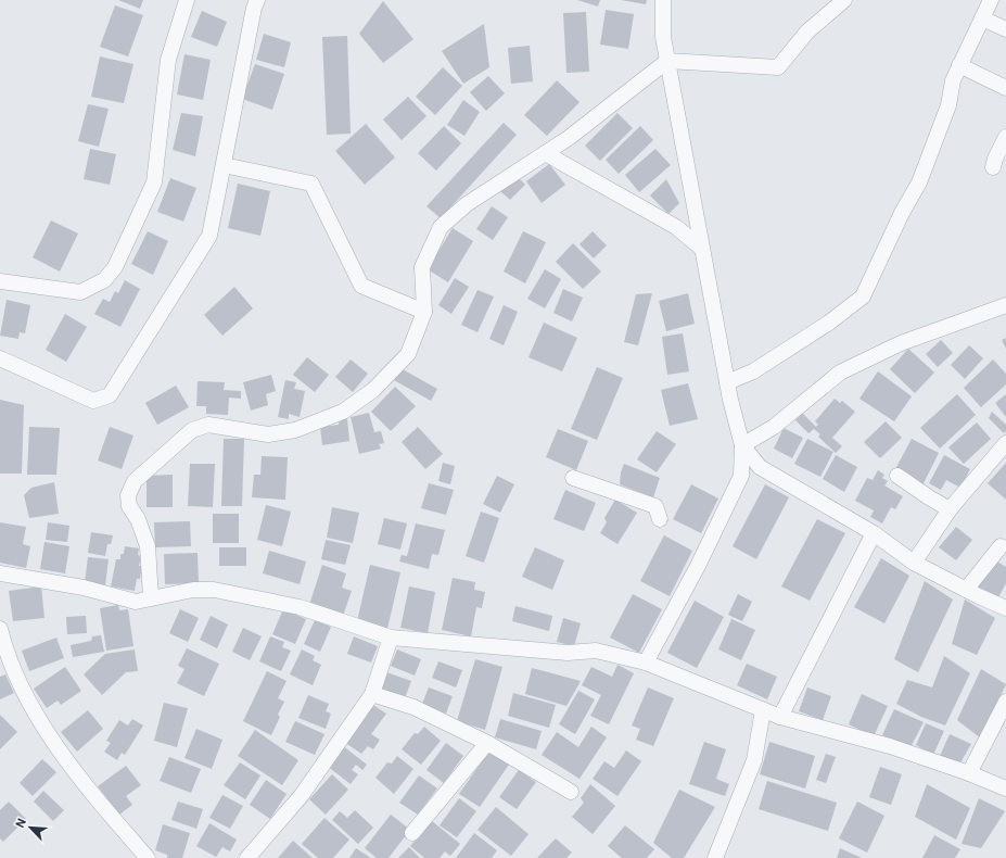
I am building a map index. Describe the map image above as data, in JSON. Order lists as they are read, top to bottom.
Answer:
{
  "north": "top left"
}
